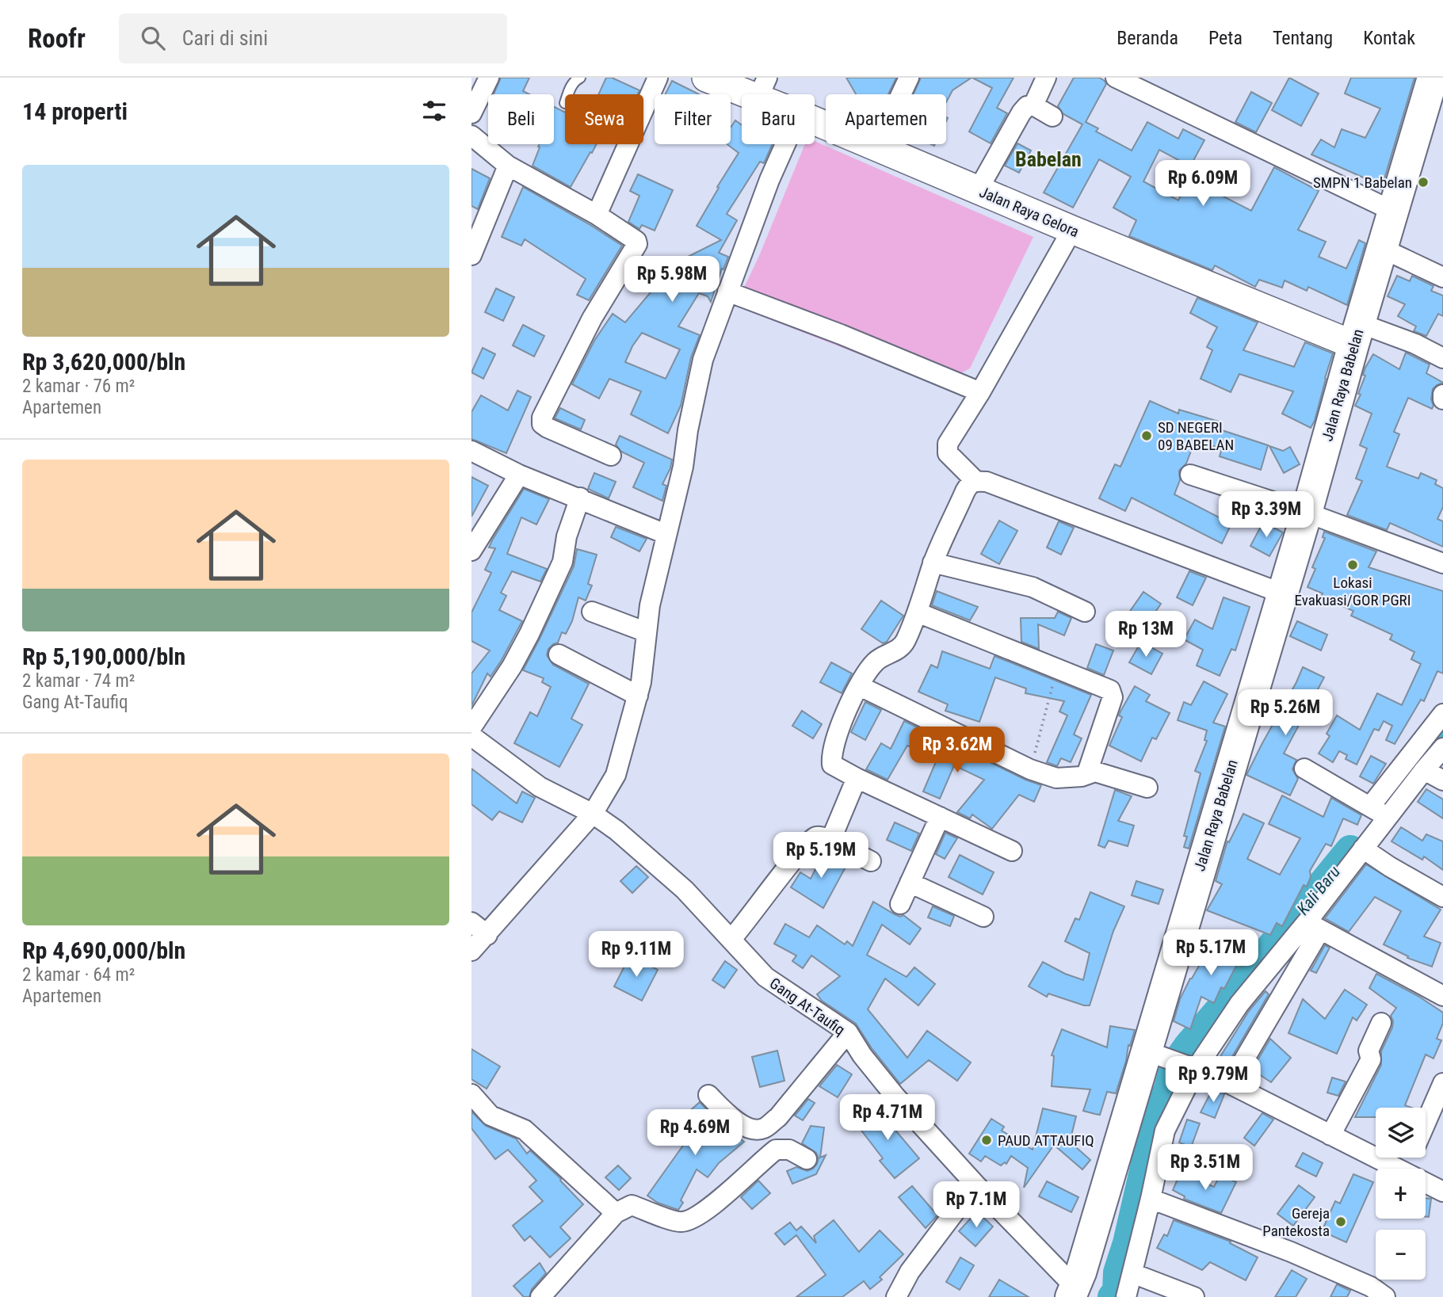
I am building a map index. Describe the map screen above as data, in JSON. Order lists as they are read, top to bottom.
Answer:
{
  "streets": {
    "main road": ["Jalan Raya Babelan"],
    "street": ["Jalan Raya Gelora", "Gang At-Taufiq"]
  },
  "crossings": [
    ["Jalan Raya Gelora", "Jalan Raya Babelan"],
    ["Jalan Raya Babelan", "Gang At-Taufiq"]
  ],
  "districts": ["Babelan"],
  "water": ["Kali Baru"],
  "places": [
    "SMPN 1 Babelan",
    "SD NEGERI 09 BABELAN",
    "Lokasi Evakuasi/GOR PGRI",
    "PAUD ATTAUFIQ",
    "Gereja Pantekosta"
  ],
  "page": {
    "header": "Roofr",
    "search": "Cari di sini",
    "nav": [
      "Beranda",
      "Peta",
      "Tentang",
      "Kontak"
    ],
    "heading": "14 properti",
    "chip": [
      "Beli",
      "Sewa",
      "Filter",
      "Baru",
      "Apartemen"
    ],
    "list": [
      {
        "name": "Rp 3,620,000/bln",
        "note": "2 kamar · 76 m² · Apartemen"
      },
      {
        "name": "Rp 5,190,000/bln",
        "note": "2 kamar · 74 m² · Gang At-Taufiq"
      },
      {
        "name": "Rp 4,690,000/bln",
        "note": "2 kamar · 64 m² · Apartemen"
      }
    ],
    "price": [
      "Rp 6.09M",
      "Rp 5.98M",
      "Rp 3.39M",
      "Rp 13M",
      "Rp 5.26M",
      "Rp 3.62M",
      "Rp 5.19M",
      "Rp 5.17M",
      "Rp 9.11M",
      "Rp 9.79M",
      "Rp 4.71M",
      "Rp 4.69M",
      "Rp 3.51M",
      "Rp 7.1M"
    ],
    "map_buttons": ["+", "−"]
  }
}
